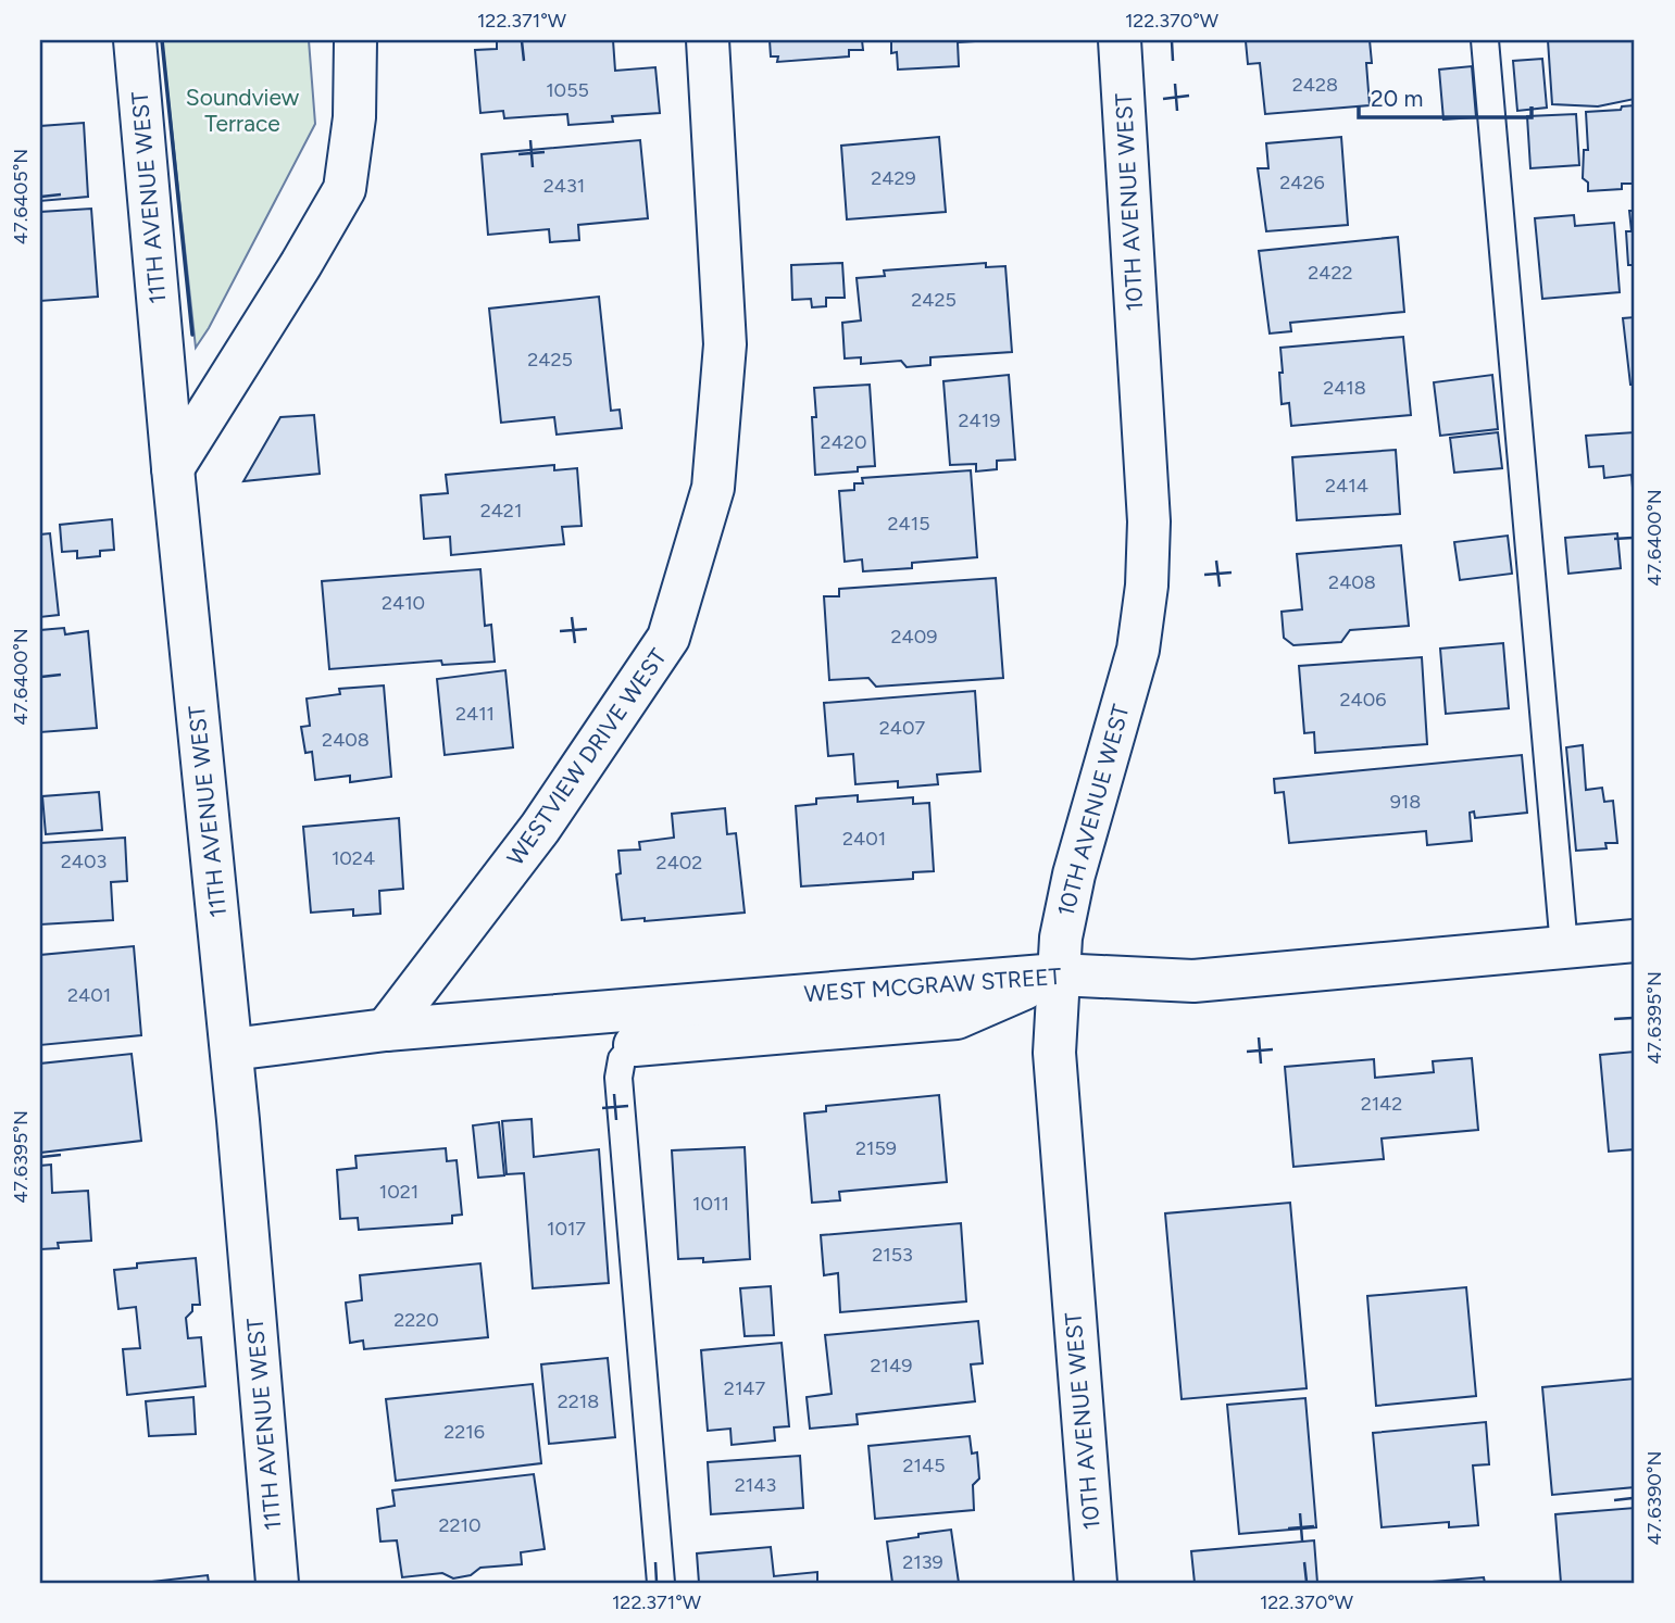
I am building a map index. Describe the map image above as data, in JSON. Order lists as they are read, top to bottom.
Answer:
{
  "streets": {
    "street": [
      "11TH AVENUE WEST",
      "10TH AVENUE WEST",
      "WESTVIEW DRIVE WEST",
      "WEST MCGRAW STREET"
    ]
  },
  "crossings": [
    ["11TH AVENUE WEST", "WEST MCGRAW STREET"],
    ["10TH AVENUE WEST", "WEST MCGRAW STREET"],
    ["WESTVIEW DRIVE WEST", "WEST MCGRAW STREET"]
  ],
  "parks": ["Soundview Terrace"],
  "house_numbers": [
    "2428",
    "1055",
    "2429",
    "2426",
    "2431",
    "2422",
    "2425",
    "2425",
    "2418",
    "2419",
    "2420",
    "2414",
    "2421",
    "2415",
    "2408",
    "2410",
    "2409",
    "2406",
    "2411",
    "2407",
    "2408",
    "918",
    "2401",
    "1024",
    "2403",
    "2402",
    "2401",
    "2142",
    "2159",
    "1021",
    "1011",
    "1017",
    "2153",
    "2220",
    "2149",
    "2147",
    "2218",
    "2216",
    "2145",
    "2143",
    "2210",
    "2139"
  ],
  "scale_bar": "20 m",
  "coordinates": [
    "122.371°W",
    "122.370°W",
    "47.6405°N",
    "47.6400°N",
    "47.6395°N",
    "47.6390°N"
  ]
}
